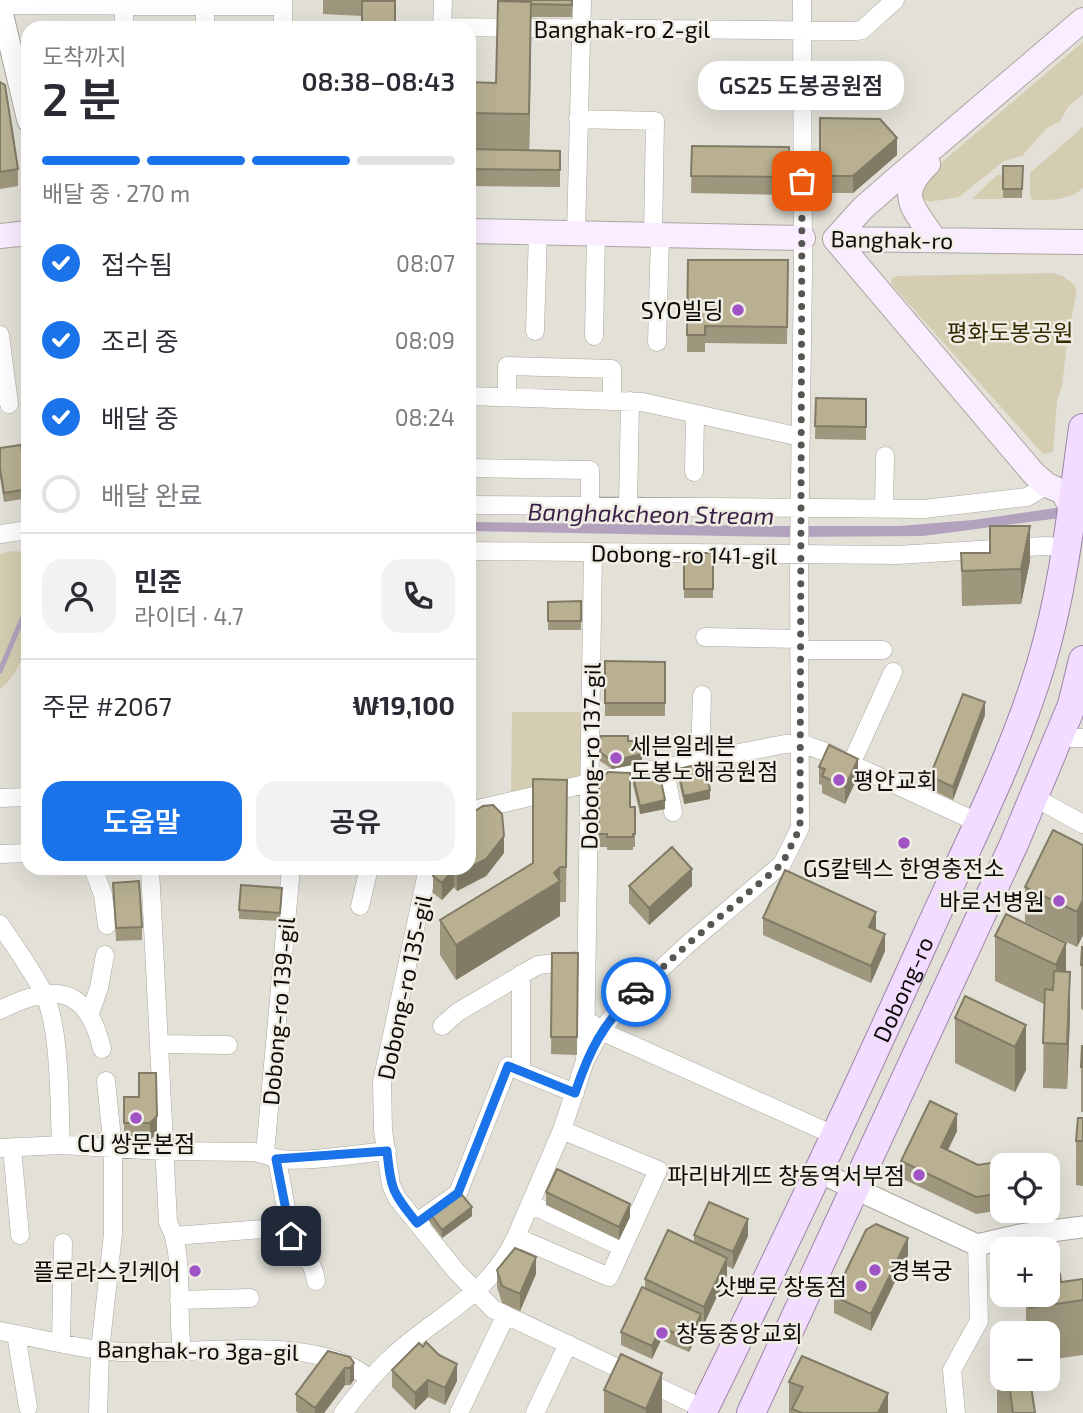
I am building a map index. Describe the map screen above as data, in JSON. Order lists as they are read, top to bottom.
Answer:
{
  "streets": {
    "main road": ["Banghak-ro", "Dobong-ro"],
    "street": [
      "Banghak-ro 2-gil",
      "Dobong-ro 141-gil",
      "Dobong-ro 137-gil",
      "Dobong-ro 135-gil",
      "Dobong-ro 139-gil",
      "Banghak-ro 3ga-gil"
    ]
  },
  "crossings": [
    ["Dobong-ro 141-gil", "Dobong-ro 137-gil"],
    ["Dobong-ro 141-gil", "Dobong-ro"],
    ["Dobong-ro 135-gil", "Dobong-ro"]
  ],
  "water": ["Banghakcheon Stream"],
  "parks": ["평화도봉공원"],
  "places": [
    "GS25 도봉공원점",
    "SYO빌딩",
    "세븐일레븐 도봉노해공원점",
    "평안교회",
    "GS칼텍스 한영충전소",
    "바로선병원",
    "CU 쌍문본점",
    "파리바게뜨 창동역서부점",
    "경복궁",
    "플로라스킨케어",
    "삿뽀로 창동점",
    "창동중앙교회"
  ],
  "page": {
    "heading": ["2 분", "도착까지", "08:38–08:43"],
    "panel": [
      "민준",
      "라이더 · 4.7",
      "주문 #2067",
      "₩19,100"
    ],
    "bubble": "GS25 도봉공원점",
    "bar": "배달 중 · 270 m",
    "list": [
      ["접수됨", "08:07"],
      ["조리 중", "08:09"],
      ["배달 중", "08:24"],
      "배달 완료"
    ],
    "buttons": ["도움말", "공유"],
    "map_buttons": ["+", "−"]
  }
}
